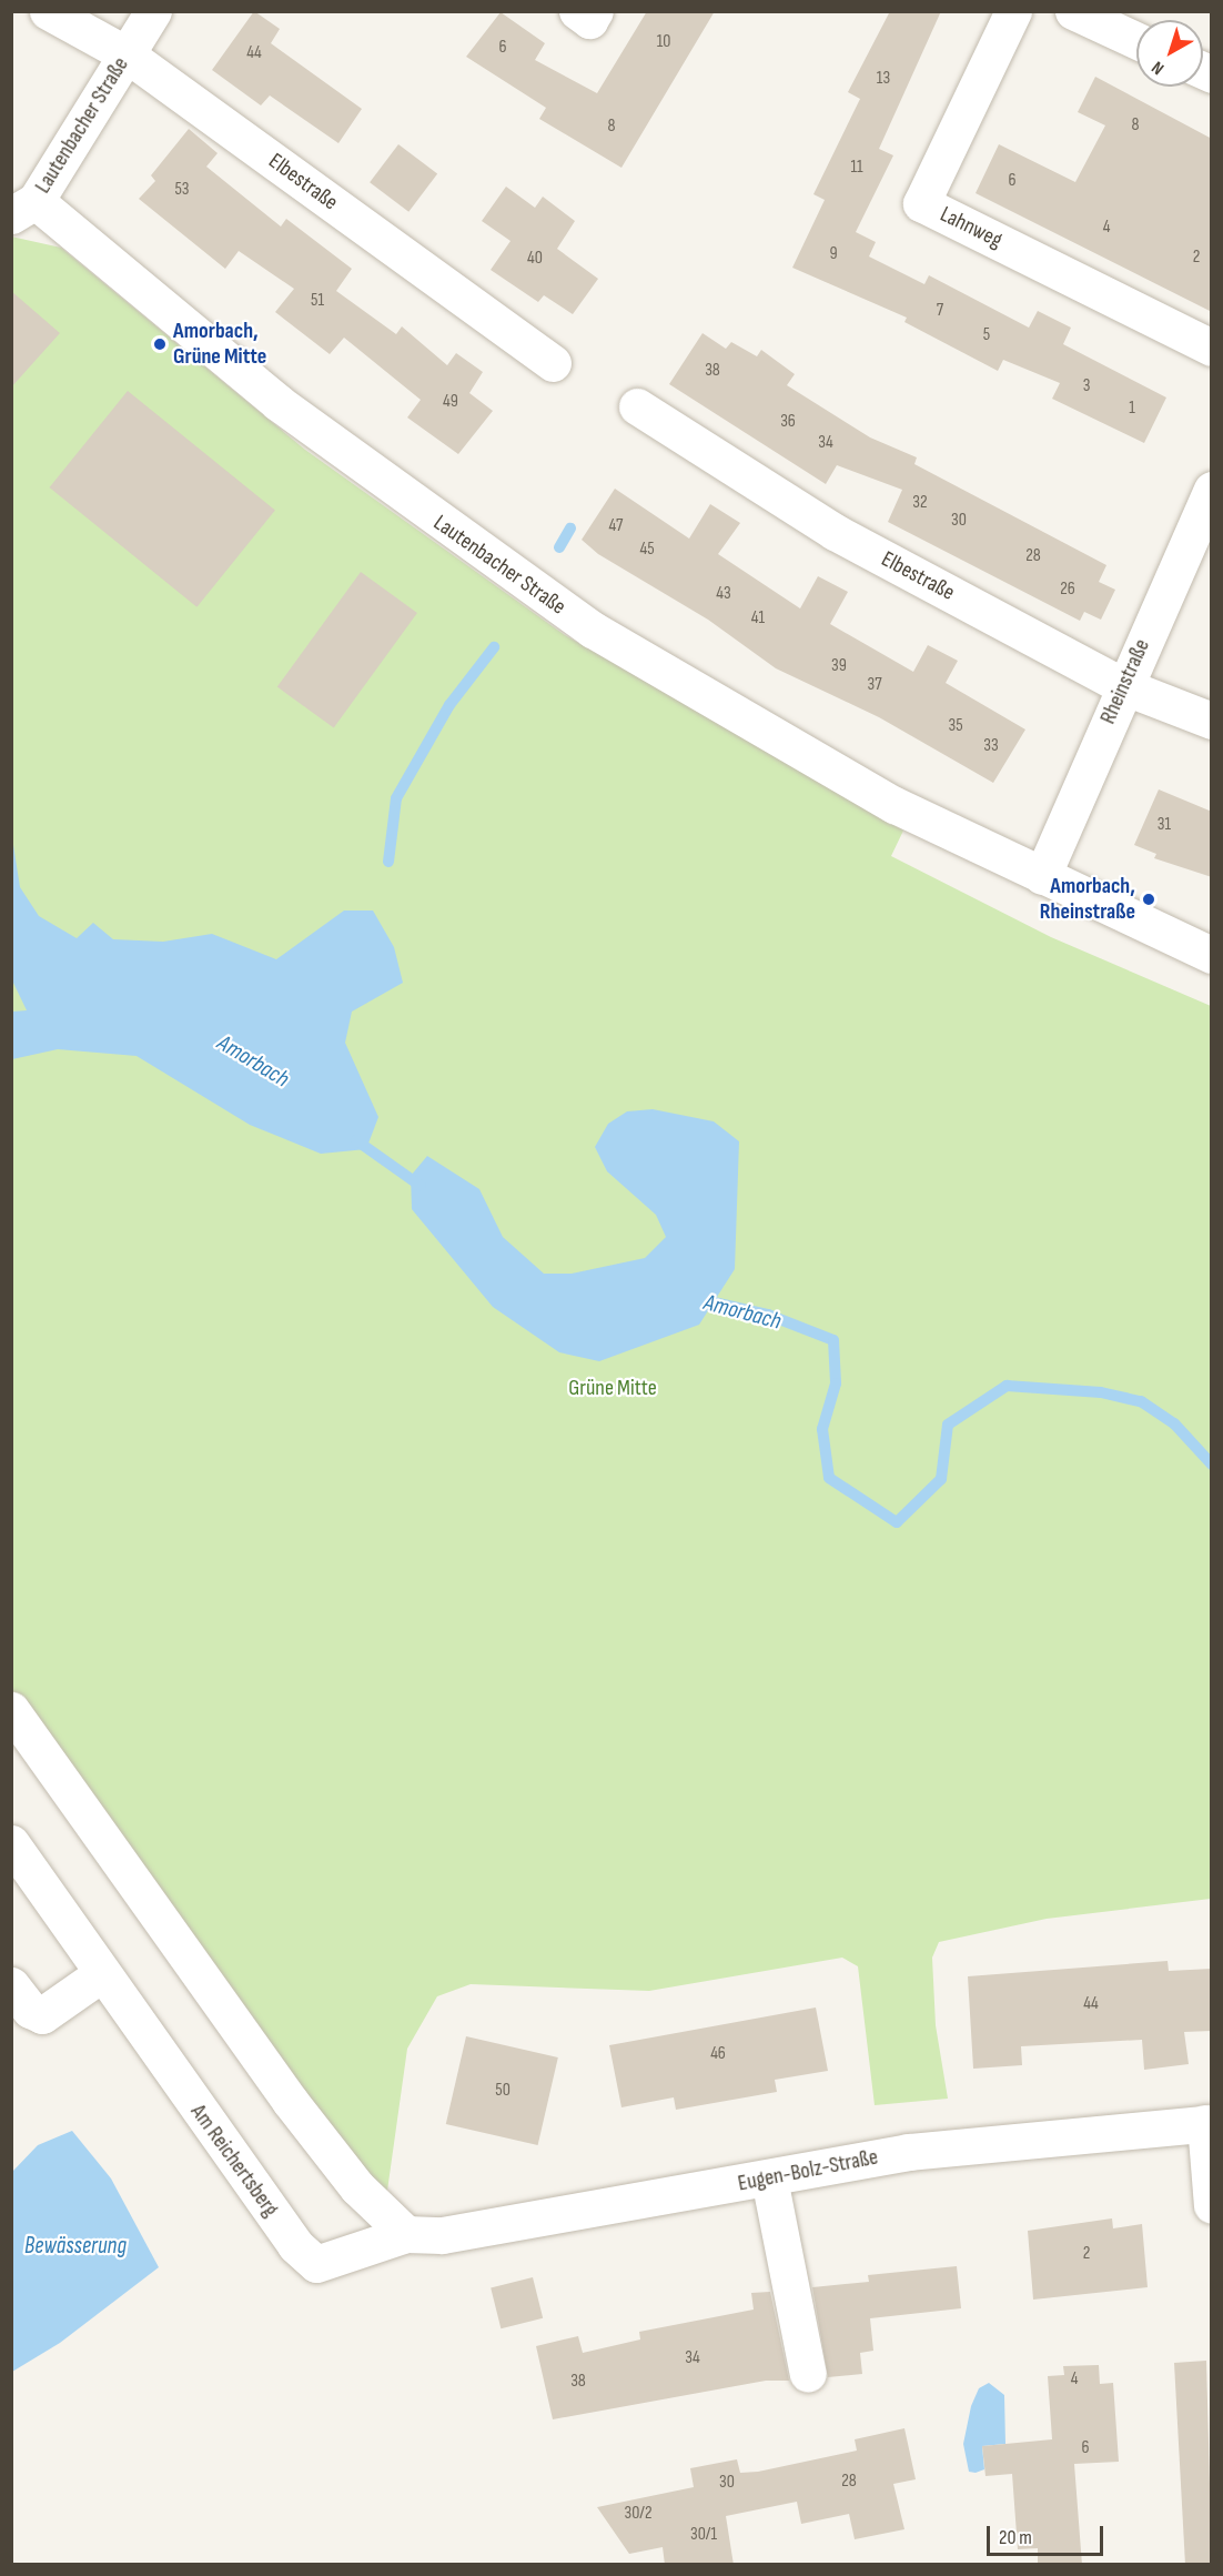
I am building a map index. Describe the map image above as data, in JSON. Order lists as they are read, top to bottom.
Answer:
{
  "streets": {
    "street": [
      "Lautenbacher Straße",
      "Elbestraße",
      "Lahnweg",
      "Rheinstraße",
      "Am Reichertsberg",
      "Eugen-Bolz-Straße"
    ]
  },
  "crossings": [
    ["Lautenbacher Straße", "Elbestraße"],
    ["Lautenbacher Straße", "Rheinstraße"],
    ["Elbestraße", "Rheinstraße"],
    ["Am Reichertsberg", "Eugen-Bolz-Straße"]
  ],
  "water": ["Amorbach", "Bewässerung"],
  "parks": ["Grüne Mitte"],
  "places": ["Amorbach, Grüne Mitte", "Amorbach, Rheinstraße"],
  "house_numbers": [
    "10",
    "6",
    "44",
    "13",
    "8",
    "8",
    "11",
    "6",
    "53",
    "4",
    "9",
    "2",
    "40",
    "51",
    "7",
    "5",
    "38",
    "3",
    "49",
    "1",
    "36",
    "34",
    "32",
    "30",
    "47",
    "45",
    "28",
    "26",
    "43",
    "41",
    "39",
    "37",
    "35",
    "33",
    "31",
    "44",
    "46",
    "50",
    "2",
    "34",
    "4",
    "38",
    "6",
    "28",
    "30",
    "30/2",
    "30/1"
  ],
  "scale_bar": "20 m",
  "north": "bottom left"
}
